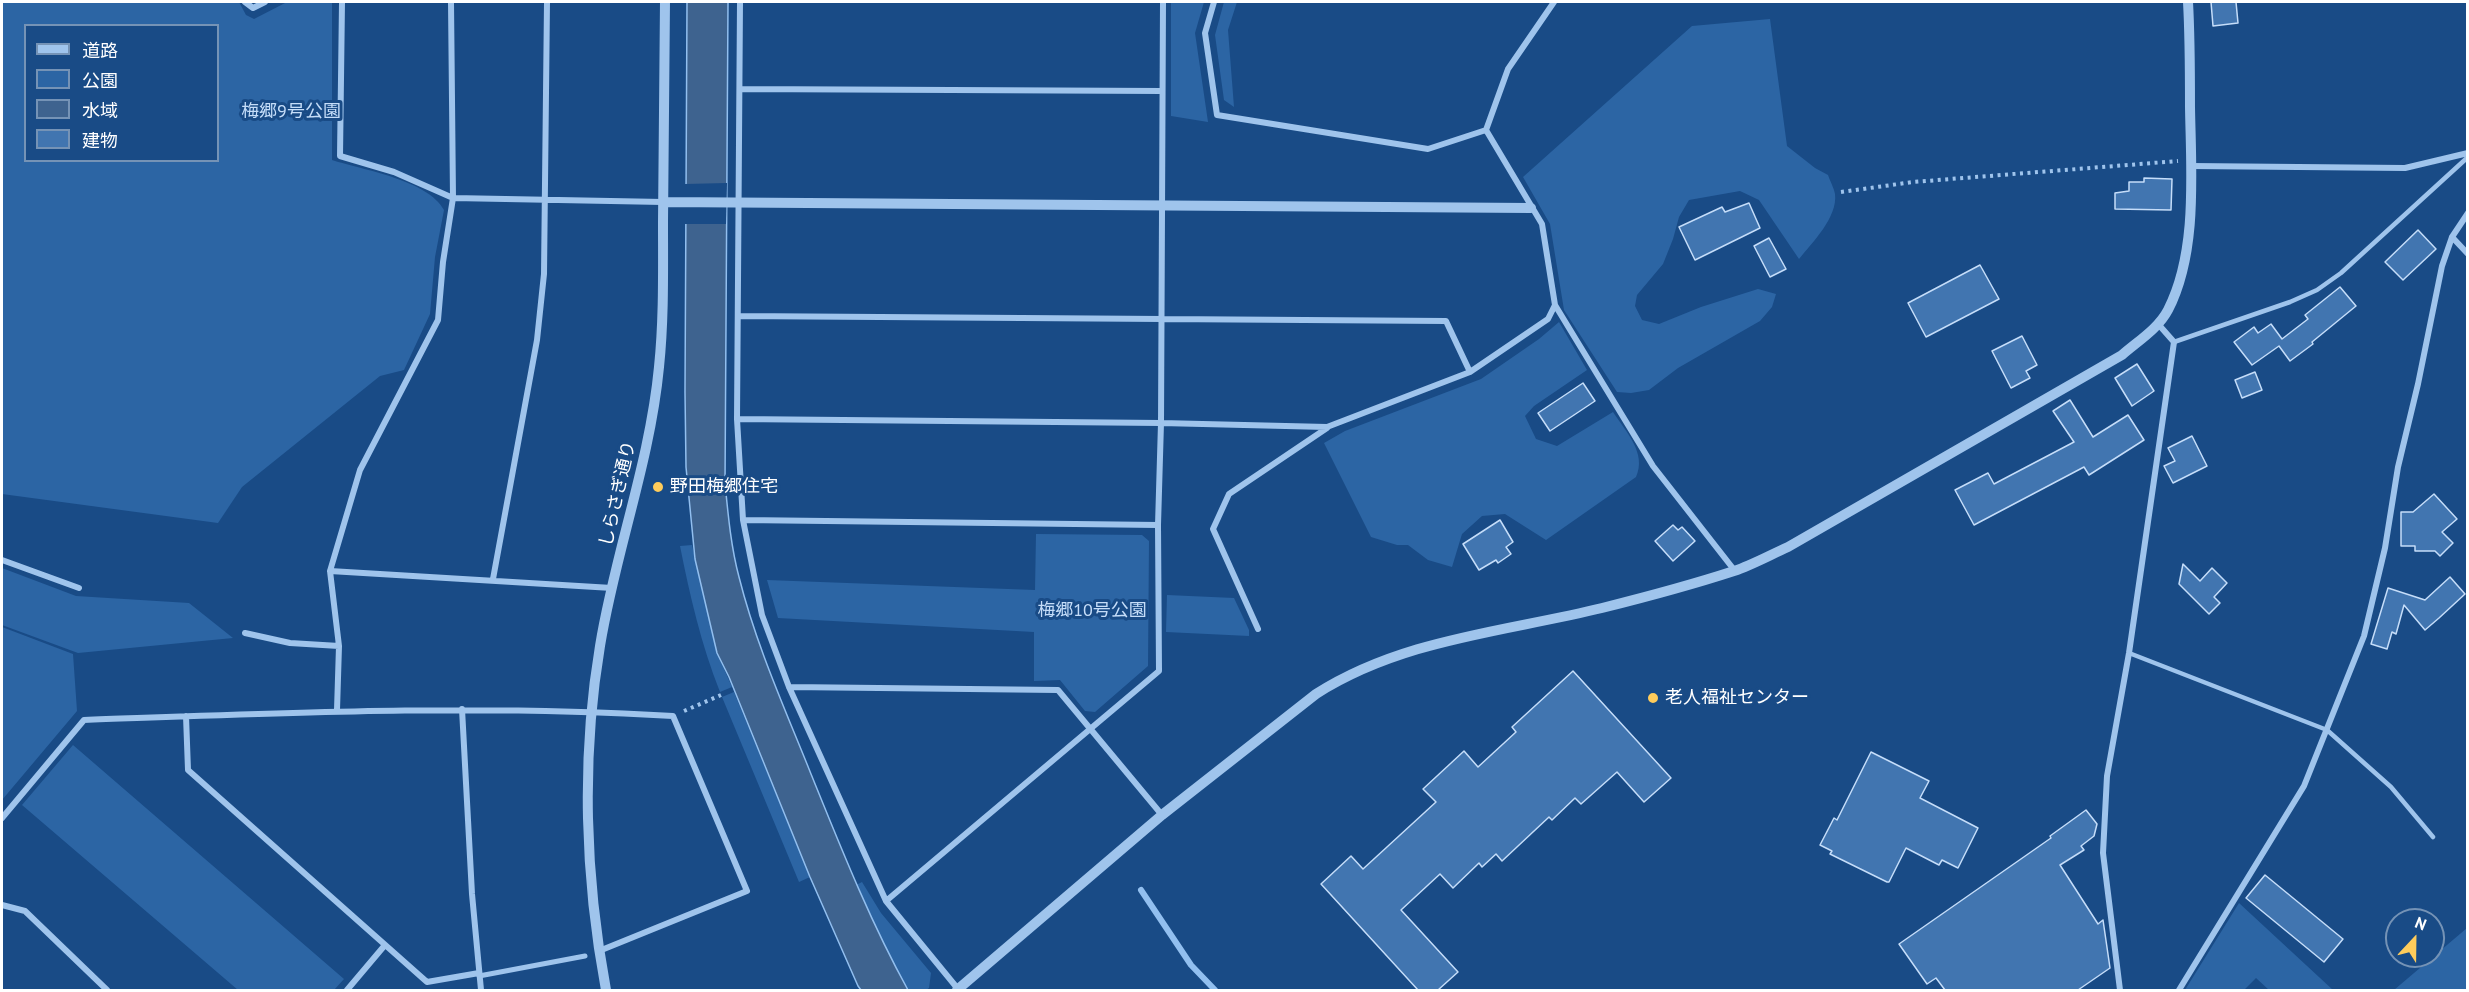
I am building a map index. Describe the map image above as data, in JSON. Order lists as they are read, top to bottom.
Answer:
{
  "streets": {
    "street": ["しらさぎ通り"]
  },
  "parks": ["梅郷9号公園", "梅郷10号公園"],
  "places": ["野田梅郷住宅", "老人福祉センター"],
  "legend": [
    "道路",
    "公園",
    "水域",
    "建物"
  ],
  "north": "top"
}
